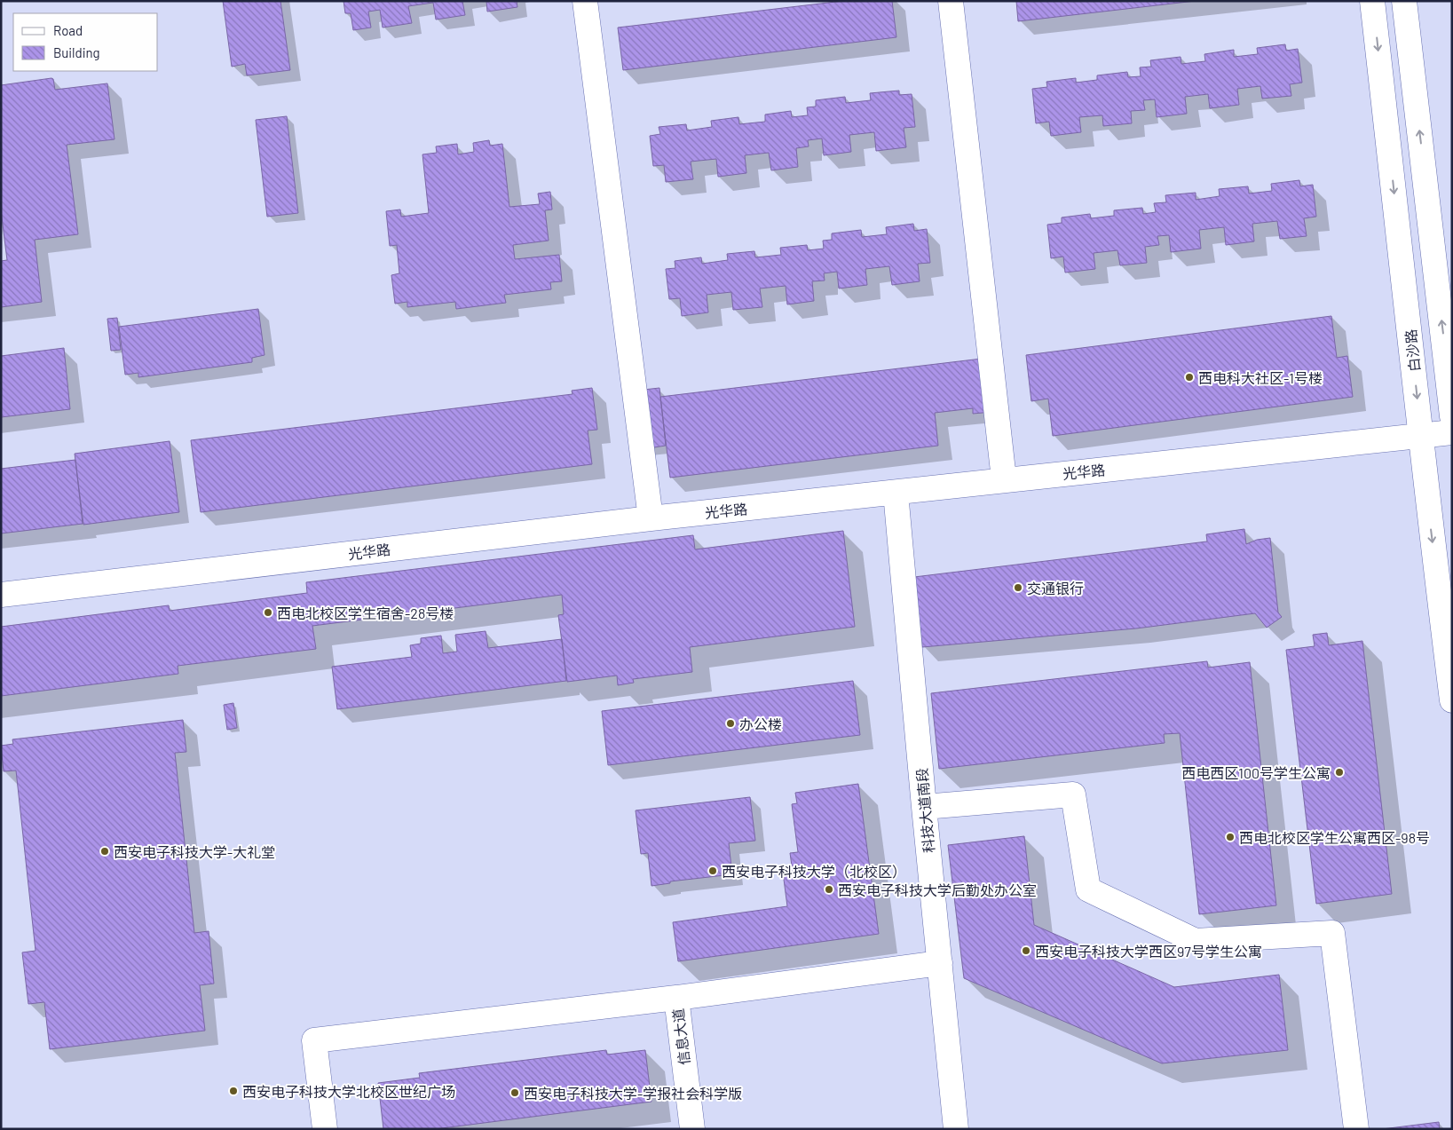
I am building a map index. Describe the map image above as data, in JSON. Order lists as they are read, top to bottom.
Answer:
{
  "streets": {
    "street": [
      "白沙路",
      "光华路",
      "科技大道南段",
      "信息大道"
    ]
  },
  "crossings": [
    ["白沙路", "光华路"],
    ["光华路", "科技大道南段"]
  ],
  "places": [
    "西电科大社区-1号楼",
    "交通银行",
    "西电北校区学生宿舍-28号楼",
    "办公楼",
    "西电西区100号学生公寓",
    "西电北校区学生公寓西区-98号",
    "西安电子科技大学-大礼堂",
    "西安电子科技大学（北校区）",
    "西安电子科技大学后勤处办公室",
    "西安电子科技大学西区97号学生公寓",
    "西安电子科技大学北校区世纪广场",
    "西安电子科技大学-学报社会科学版"
  ],
  "legend": ["Road", "Building"]
}
